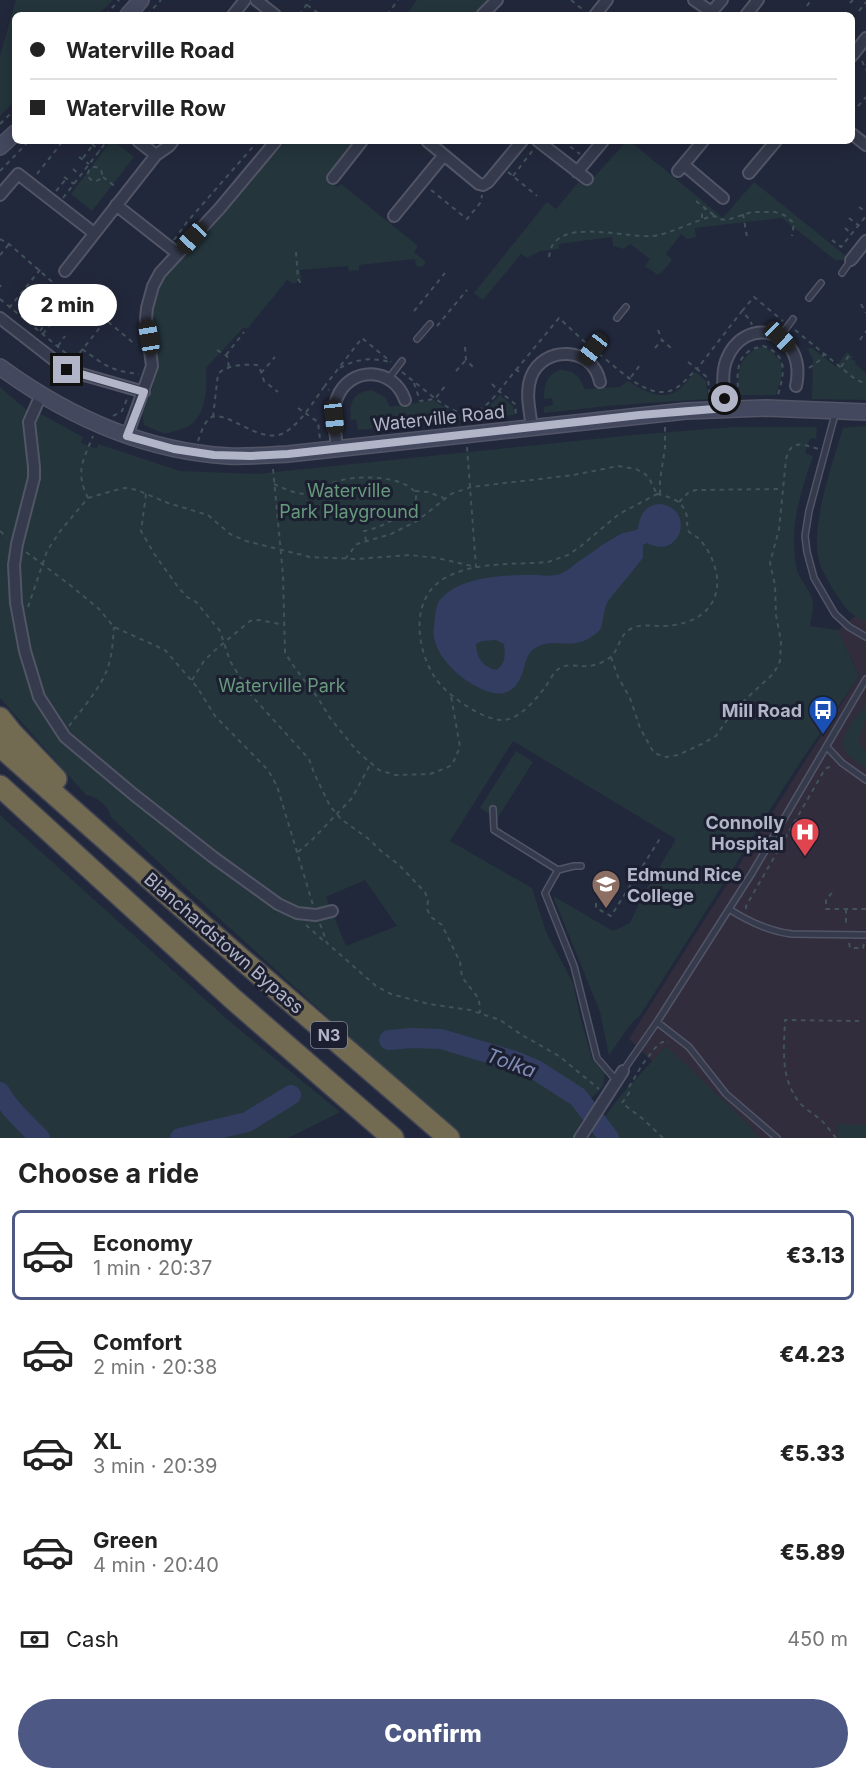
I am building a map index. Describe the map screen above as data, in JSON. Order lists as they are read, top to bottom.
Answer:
{
  "streets": {
    "highway": ["Blanchardstown Bypass", "N3"],
    "street": ["Waterville Road"]
  },
  "water": ["Tolka"],
  "parks": ["Waterville Park Playground", "Waterville Park"],
  "places": {
    "bus stop": ["Mill Road"],
    "hospital": ["Connolly Hospital"],
    "school or university": ["Edmund Rice College"]
  },
  "page": {
    "banner": ["Waterville Road", "Waterville Row"],
    "bubble": "2 min",
    "heading": "Choose a ride",
    "list": [
      {
        "name": "Economy",
        "note": "1 min · 20:37",
        "value": "€3.13"
      },
      {
        "name": "Comfort",
        "note": "2 min · 20:38",
        "value": "€4.23"
      },
      {
        "name": "XL",
        "note": "3 min · 20:39",
        "value": "€5.33"
      },
      {
        "name": "Green",
        "note": "4 min · 20:40",
        "value": "€5.89"
      }
    ],
    "pay": ["Cash", "450 m"],
    "buttons": "Confirm"
  }
}
